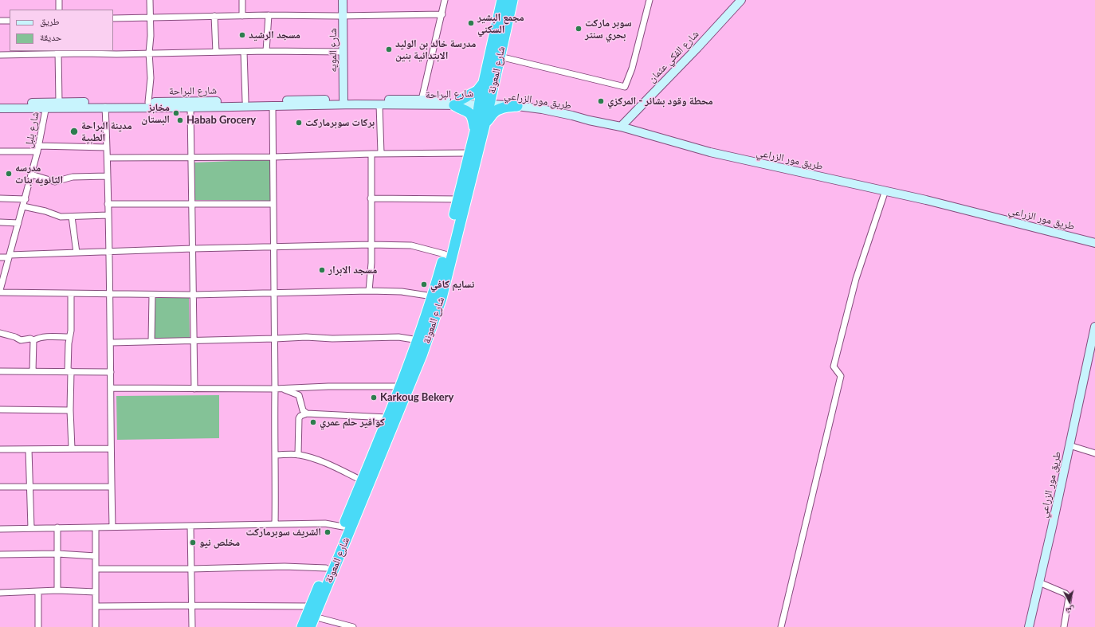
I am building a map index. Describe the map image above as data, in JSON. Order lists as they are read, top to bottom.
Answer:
{
  "streets": {
    "highway": ["شارع المعونة"],
    "street": [
      "شارع المويه",
      "شارع الفكي عثمان",
      "شارع البراحة",
      "طريق مور الزراعي",
      "شارع بلبل"
    ]
  },
  "crossings": [
    ["شارع المويه", "شارع البراحة"],
    ["شارع الفكي عثمان", "طريق مور الزراعي"],
    ["شارع المعونة", "شارع البراحة"],
    ["شارع المعونة", "طريق مور الزراعي"],
    ["شارع البراحة", "طريق مور الزراعي"],
    ["شارع البراحة", "شارع بلبل"]
  ],
  "places": [
    "مجمع البشير السكني",
    "سوبر ماركت بحري سنتر",
    "مسجد الرشيد",
    "مدرسة خالد بن الوليد الابتدائية بنين",
    "محطة وقود بشائر - المركزي",
    "مخابز البستان",
    "Habab Grocery",
    "بركات سوبرماركت",
    "مدينة البراحة الطبية",
    "مدرسه الثانويه بنات",
    "مسجد الابرار",
    "نسايم كافي",
    "Karkoug Bekery",
    "كوافير حلم عمري",
    "الشريف سوبرماركت",
    "مخلص نيو"
  ],
  "legend": ["طريق", "حديقة"],
  "north": "bottom"
}
